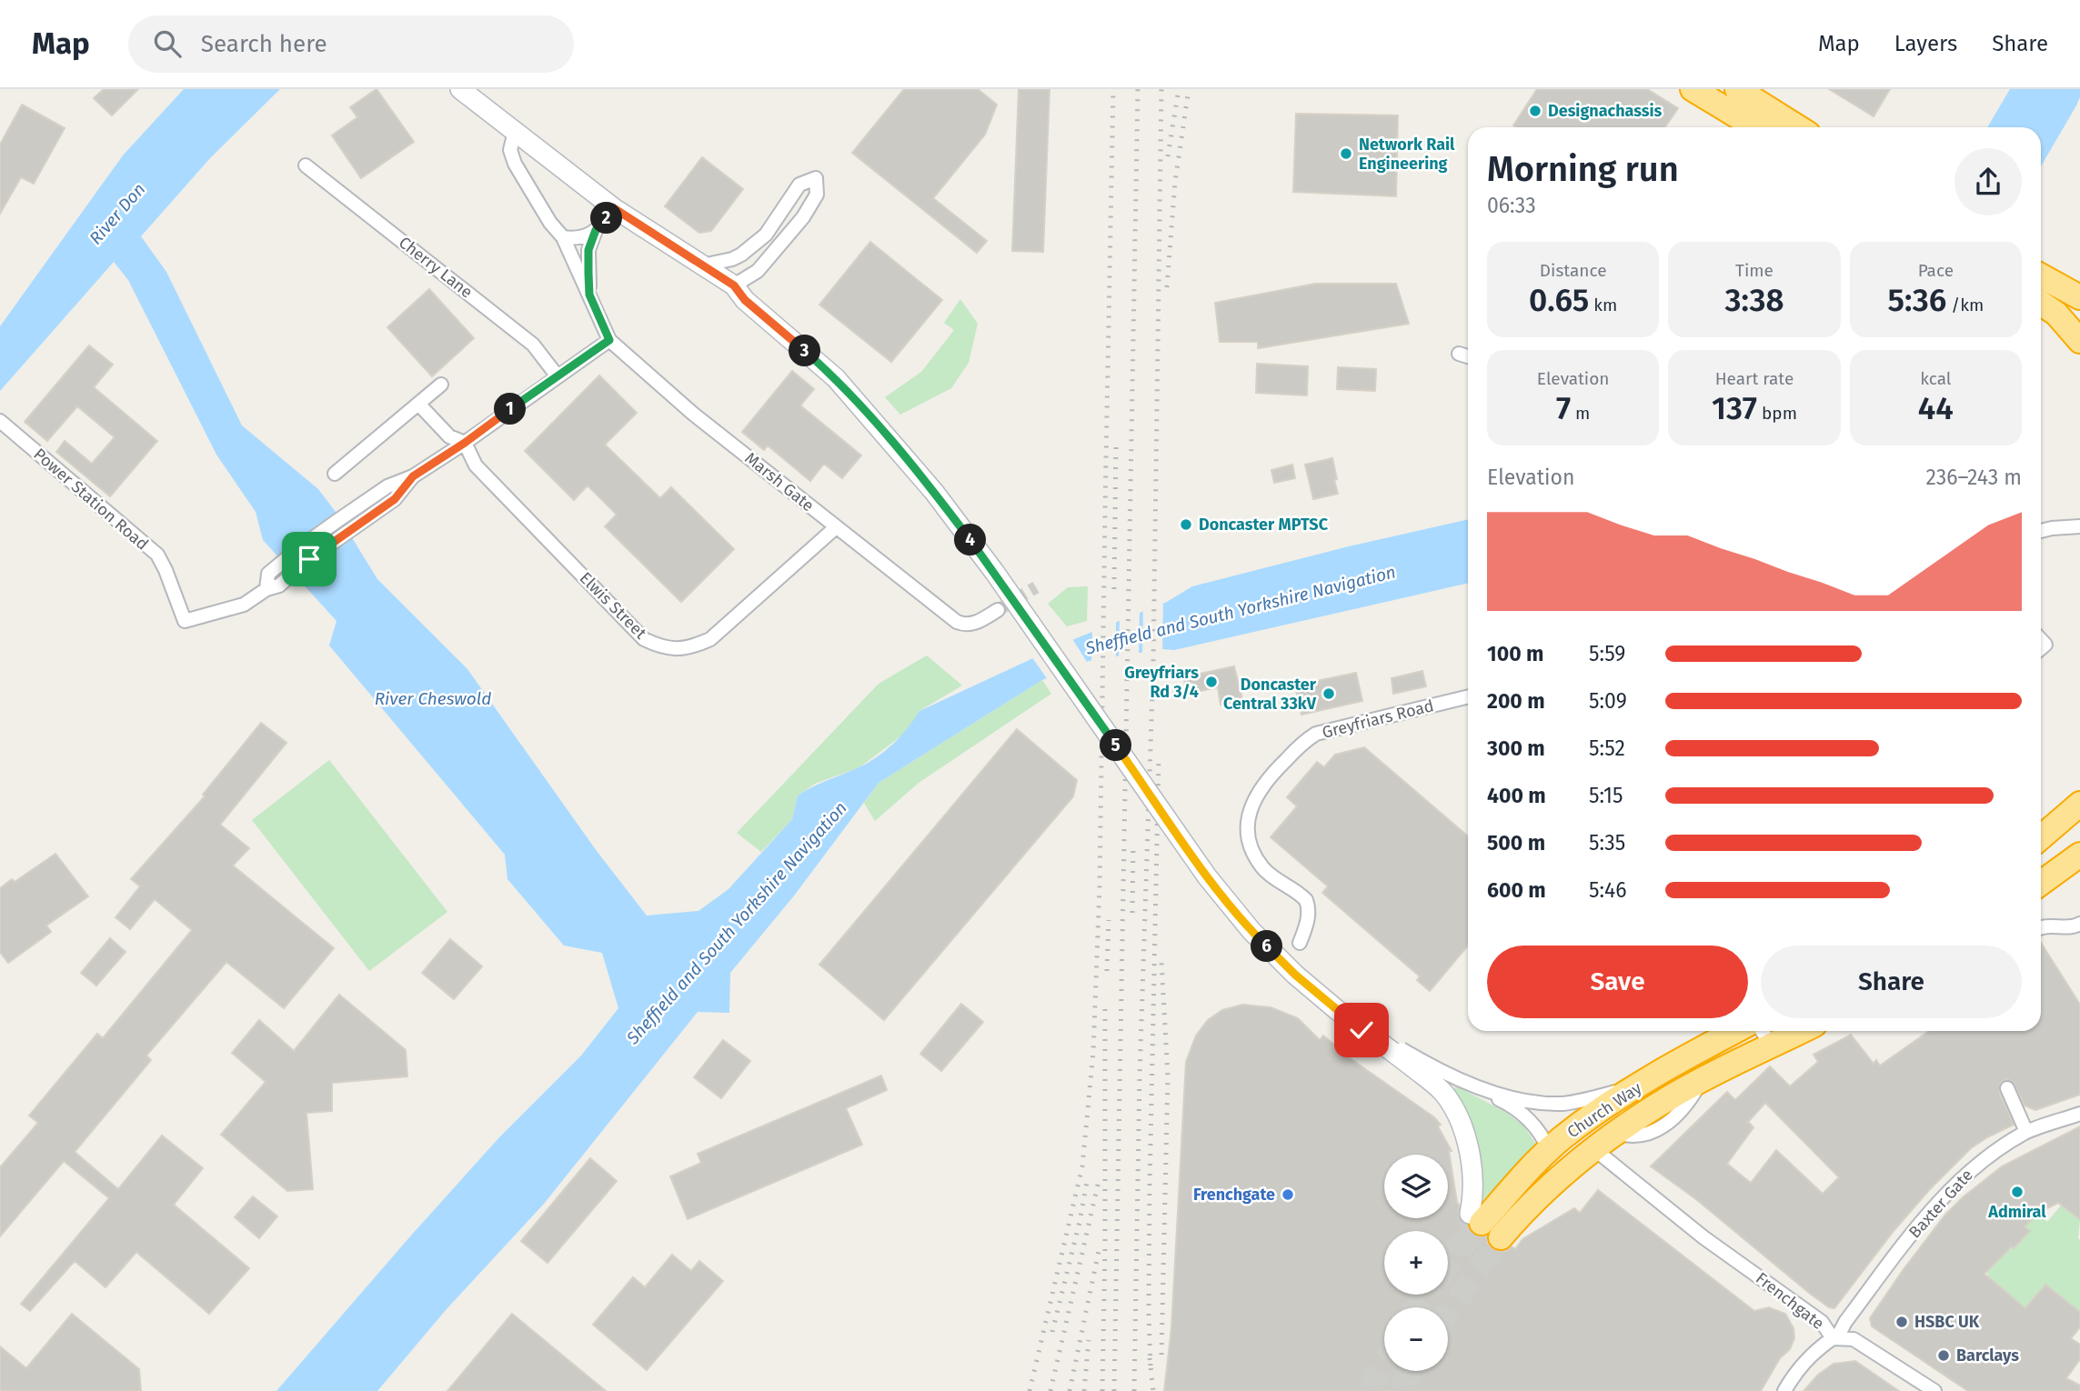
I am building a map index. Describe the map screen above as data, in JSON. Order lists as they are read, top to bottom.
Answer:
{
  "streets": {
    "highway": ["Church Way"],
    "street": [
      "Cherry Lane",
      "Marsh Gate",
      "Power Station Road",
      "Elwis Street",
      "Greyfriars Road",
      "Baxter Gate",
      "Frenchgate"
    ]
  },
  "crossings": [
    ["Marsh Gate", "Elwis Street"],
    ["Church Way", "Frenchgate"],
    ["Baxter Gate", "Frenchgate"]
  ],
  "water": ["River Don", "Sheffield and South Yorkshire Navigation", "River Cheswold"],
  "places": [
    "Designachassis",
    "Network Rail Engineering",
    "Doncaster MPTSC",
    "Greyfriars Rd 3/4",
    "Doncaster Central 33kV",
    "Admiral",
    "Frenchgate",
    "HSBC UK",
    "Barclays"
  ],
  "page": {
    "header": "Map",
    "search": "Search here",
    "nav": ["Map", "Layers", "Share"],
    "heading": ["Morning run", "06:33"],
    "pins": [
      "2",
      "3",
      "1",
      "4",
      "5",
      "6"
    ],
    "stats": [
      ["Distance", "0.65 km"],
      ["Time", "3:38"],
      ["Pace", "5:36 /km"],
      ["Elevation", "7 m"],
      ["Heart rate", "137 bpm"],
      ["kcal", "44"]
    ],
    "chart": ["Elevation", "236–243 m"],
    "list": [
      {
        "name": "100 m",
        "note": "5:59"
      },
      {
        "name": "200 m",
        "note": "5:09"
      },
      {
        "name": "300 m",
        "note": "5:52"
      },
      {
        "name": "400 m",
        "note": "5:15"
      },
      {
        "name": "500 m",
        "note": "5:35"
      },
      {
        "name": "600 m",
        "note": "5:46"
      }
    ],
    "buttons": ["Save", "Share"],
    "map_buttons": ["+", "−"]
  }
}
